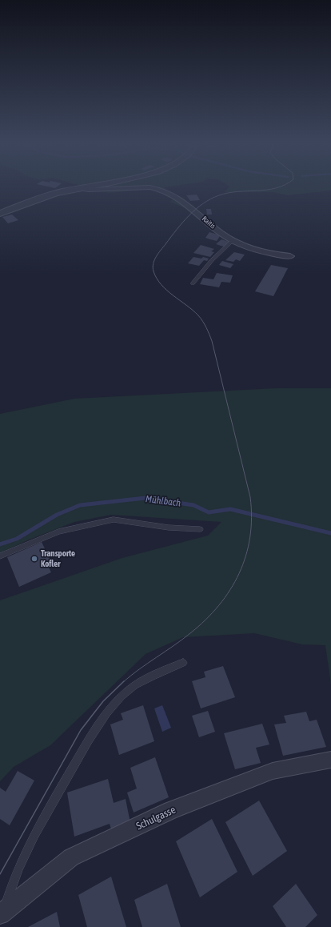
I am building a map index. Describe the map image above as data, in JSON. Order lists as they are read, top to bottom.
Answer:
{
  "streets": {
    "street": ["Raitis", "Schulgasse"]
  },
  "water": ["Mühlbach"],
  "places": ["Transporte Kofler"]
}
